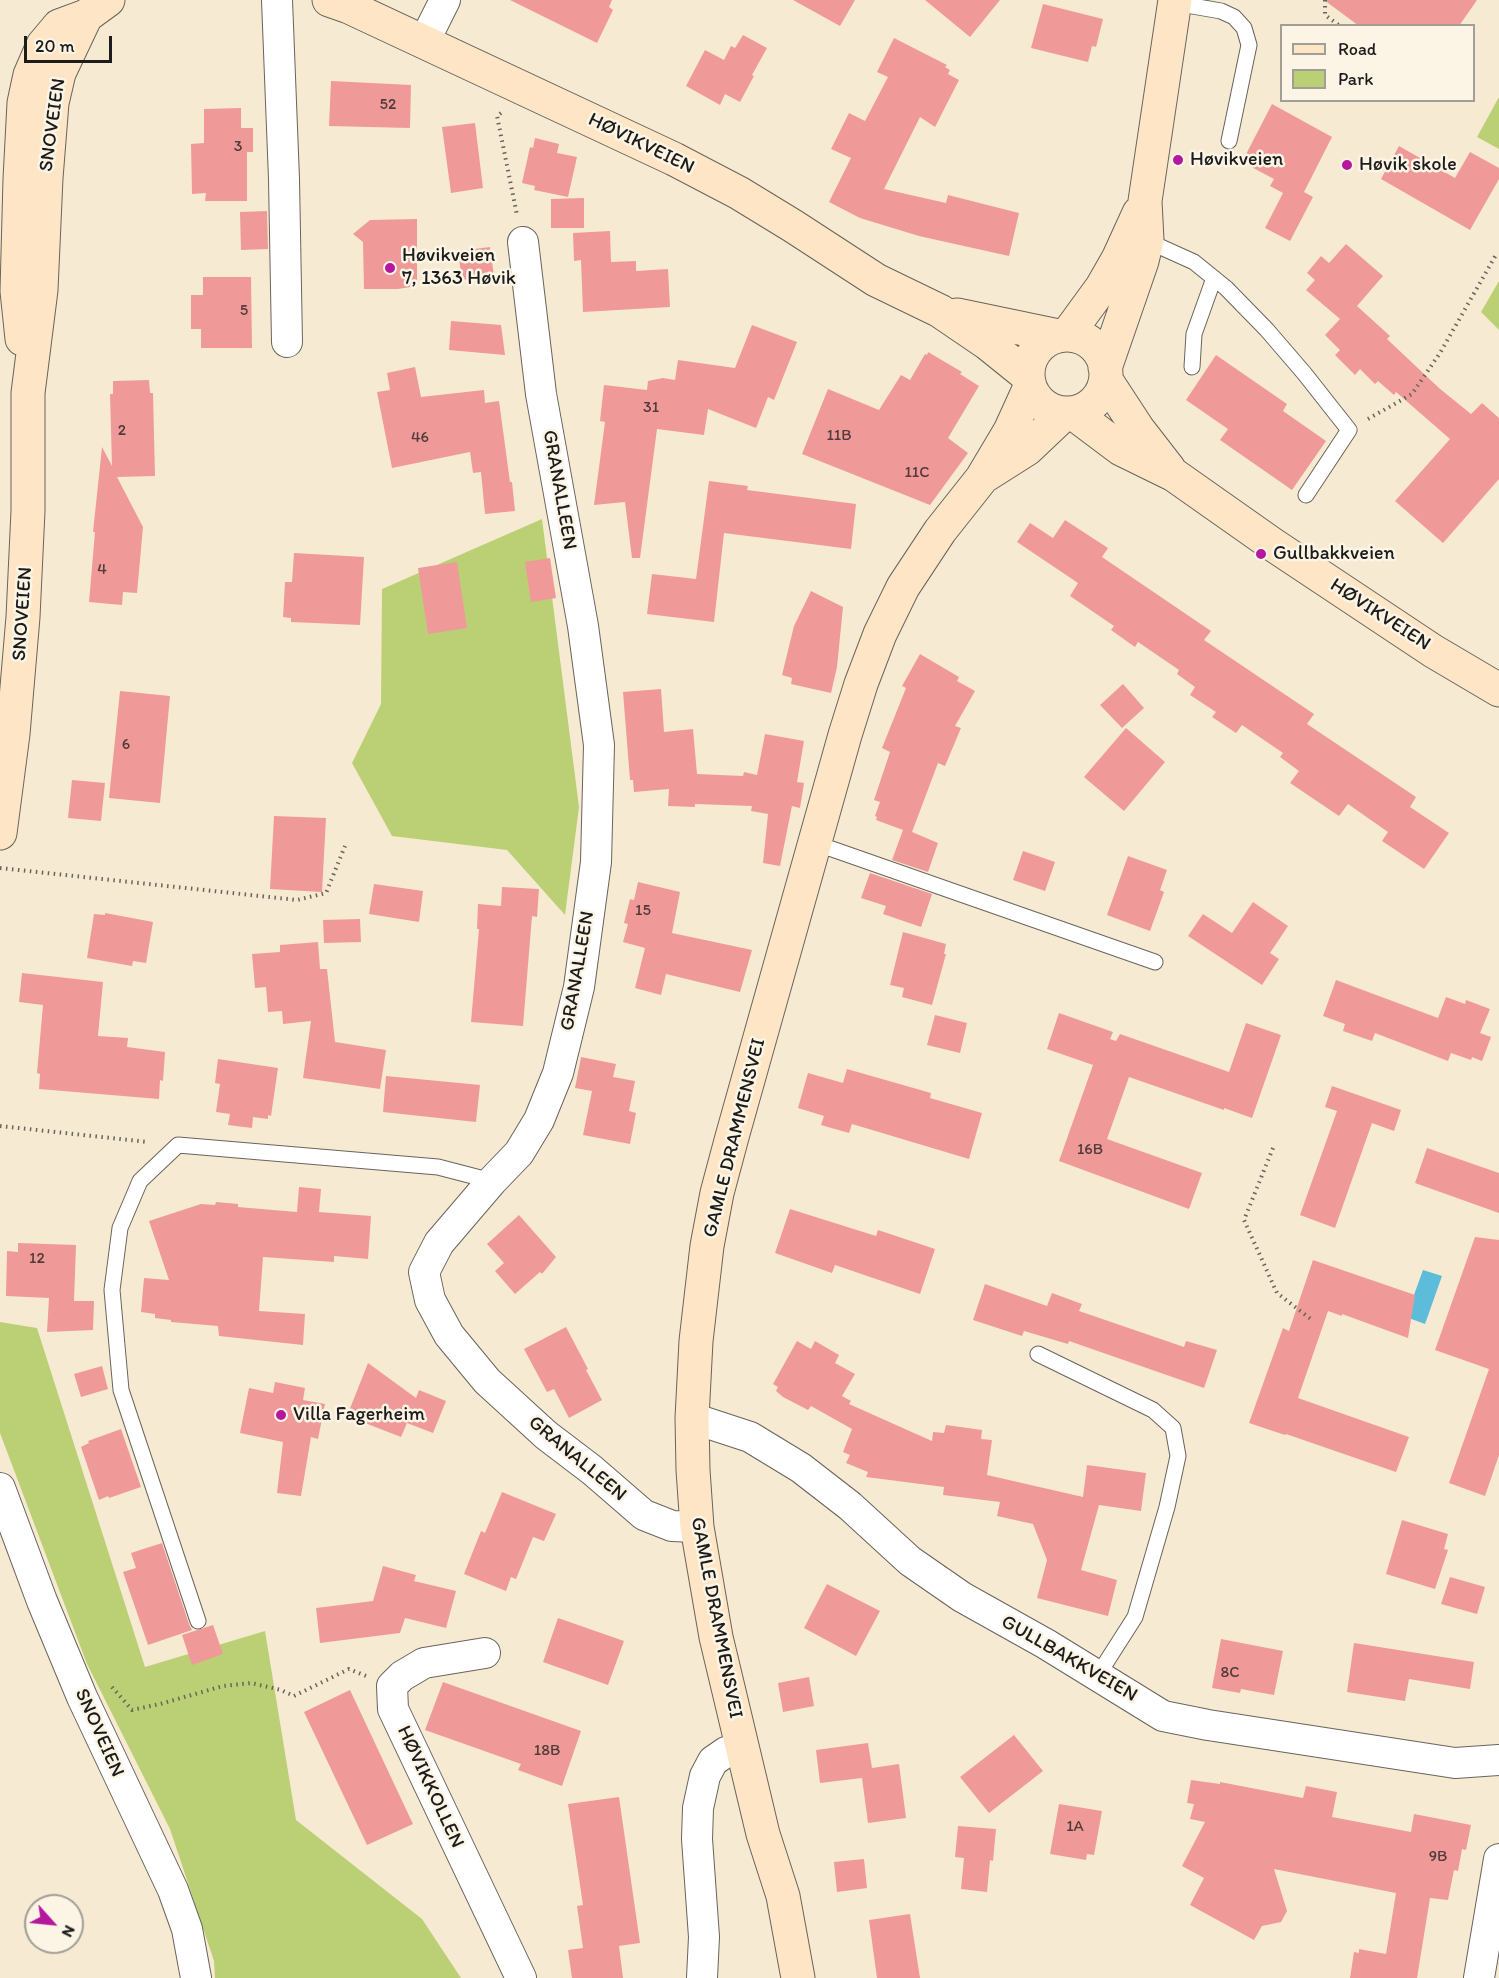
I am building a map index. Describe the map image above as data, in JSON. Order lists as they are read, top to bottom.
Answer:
{
  "streets": {
    "main road": ["SNOVEIEN", "HØVIKVEIEN", "GAMLE DRAMMENSVEI"],
    "street": ["GRANALLEEN", "GULLBAKKVEIEN", "HØVIKKOLLEN"]
  },
  "crossings": [
    ["HØVIKVEIEN", "GAMLE DRAMMENSVEI"],
    ["GRANALLEEN", "GAMLE DRAMMENSVEI"],
    ["GAMLE DRAMMENSVEI", "GULLBAKKVEIEN"]
  ],
  "places": [
    "Høvikveien",
    "Høvik skole",
    "Høvikveien 7, 1363 Høvik",
    "Gullbakkveien",
    "Villa Fagerheim"
  ],
  "house_numbers": [
    "52",
    "3",
    "5",
    "31",
    "2",
    "11B",
    "46",
    "11C",
    "4",
    "6",
    "15",
    "16B",
    "12",
    "8C",
    "18B",
    "1A",
    "9B"
  ],
  "legend": ["Road", "Park"],
  "scale_bar": "20 m",
  "north": "bottom right"
}
